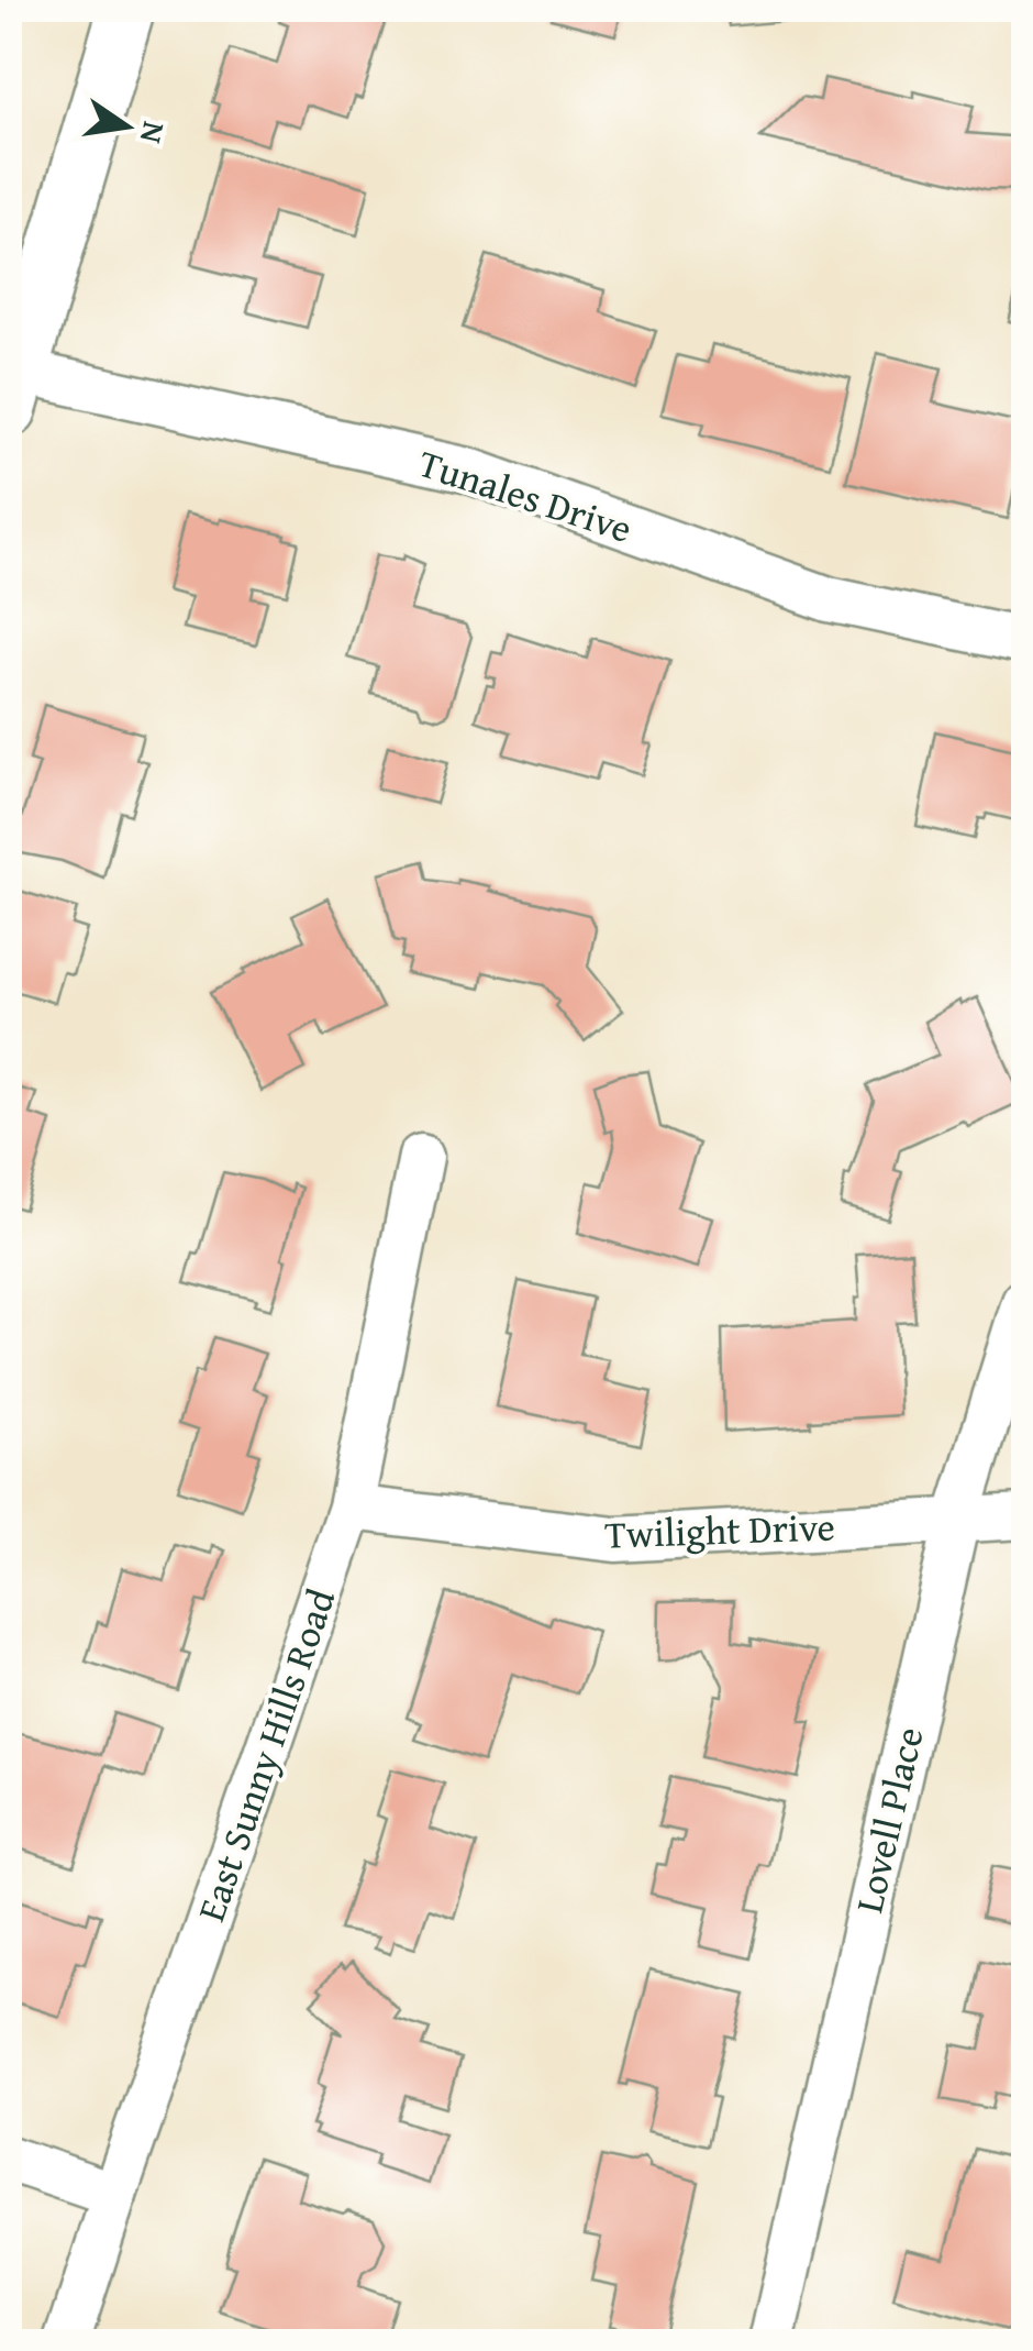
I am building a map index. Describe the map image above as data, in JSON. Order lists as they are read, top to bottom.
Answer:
{
  "streets": {
    "street": [
      "Tunales Drive",
      "Twilight Drive",
      "East Sunny Hills Road",
      "Lovell Place"
    ]
  },
  "crossings": [
    ["Twilight Drive", "East Sunny Hills Road"],
    ["Twilight Drive", "Lovell Place"]
  ],
  "north": "right"
}
